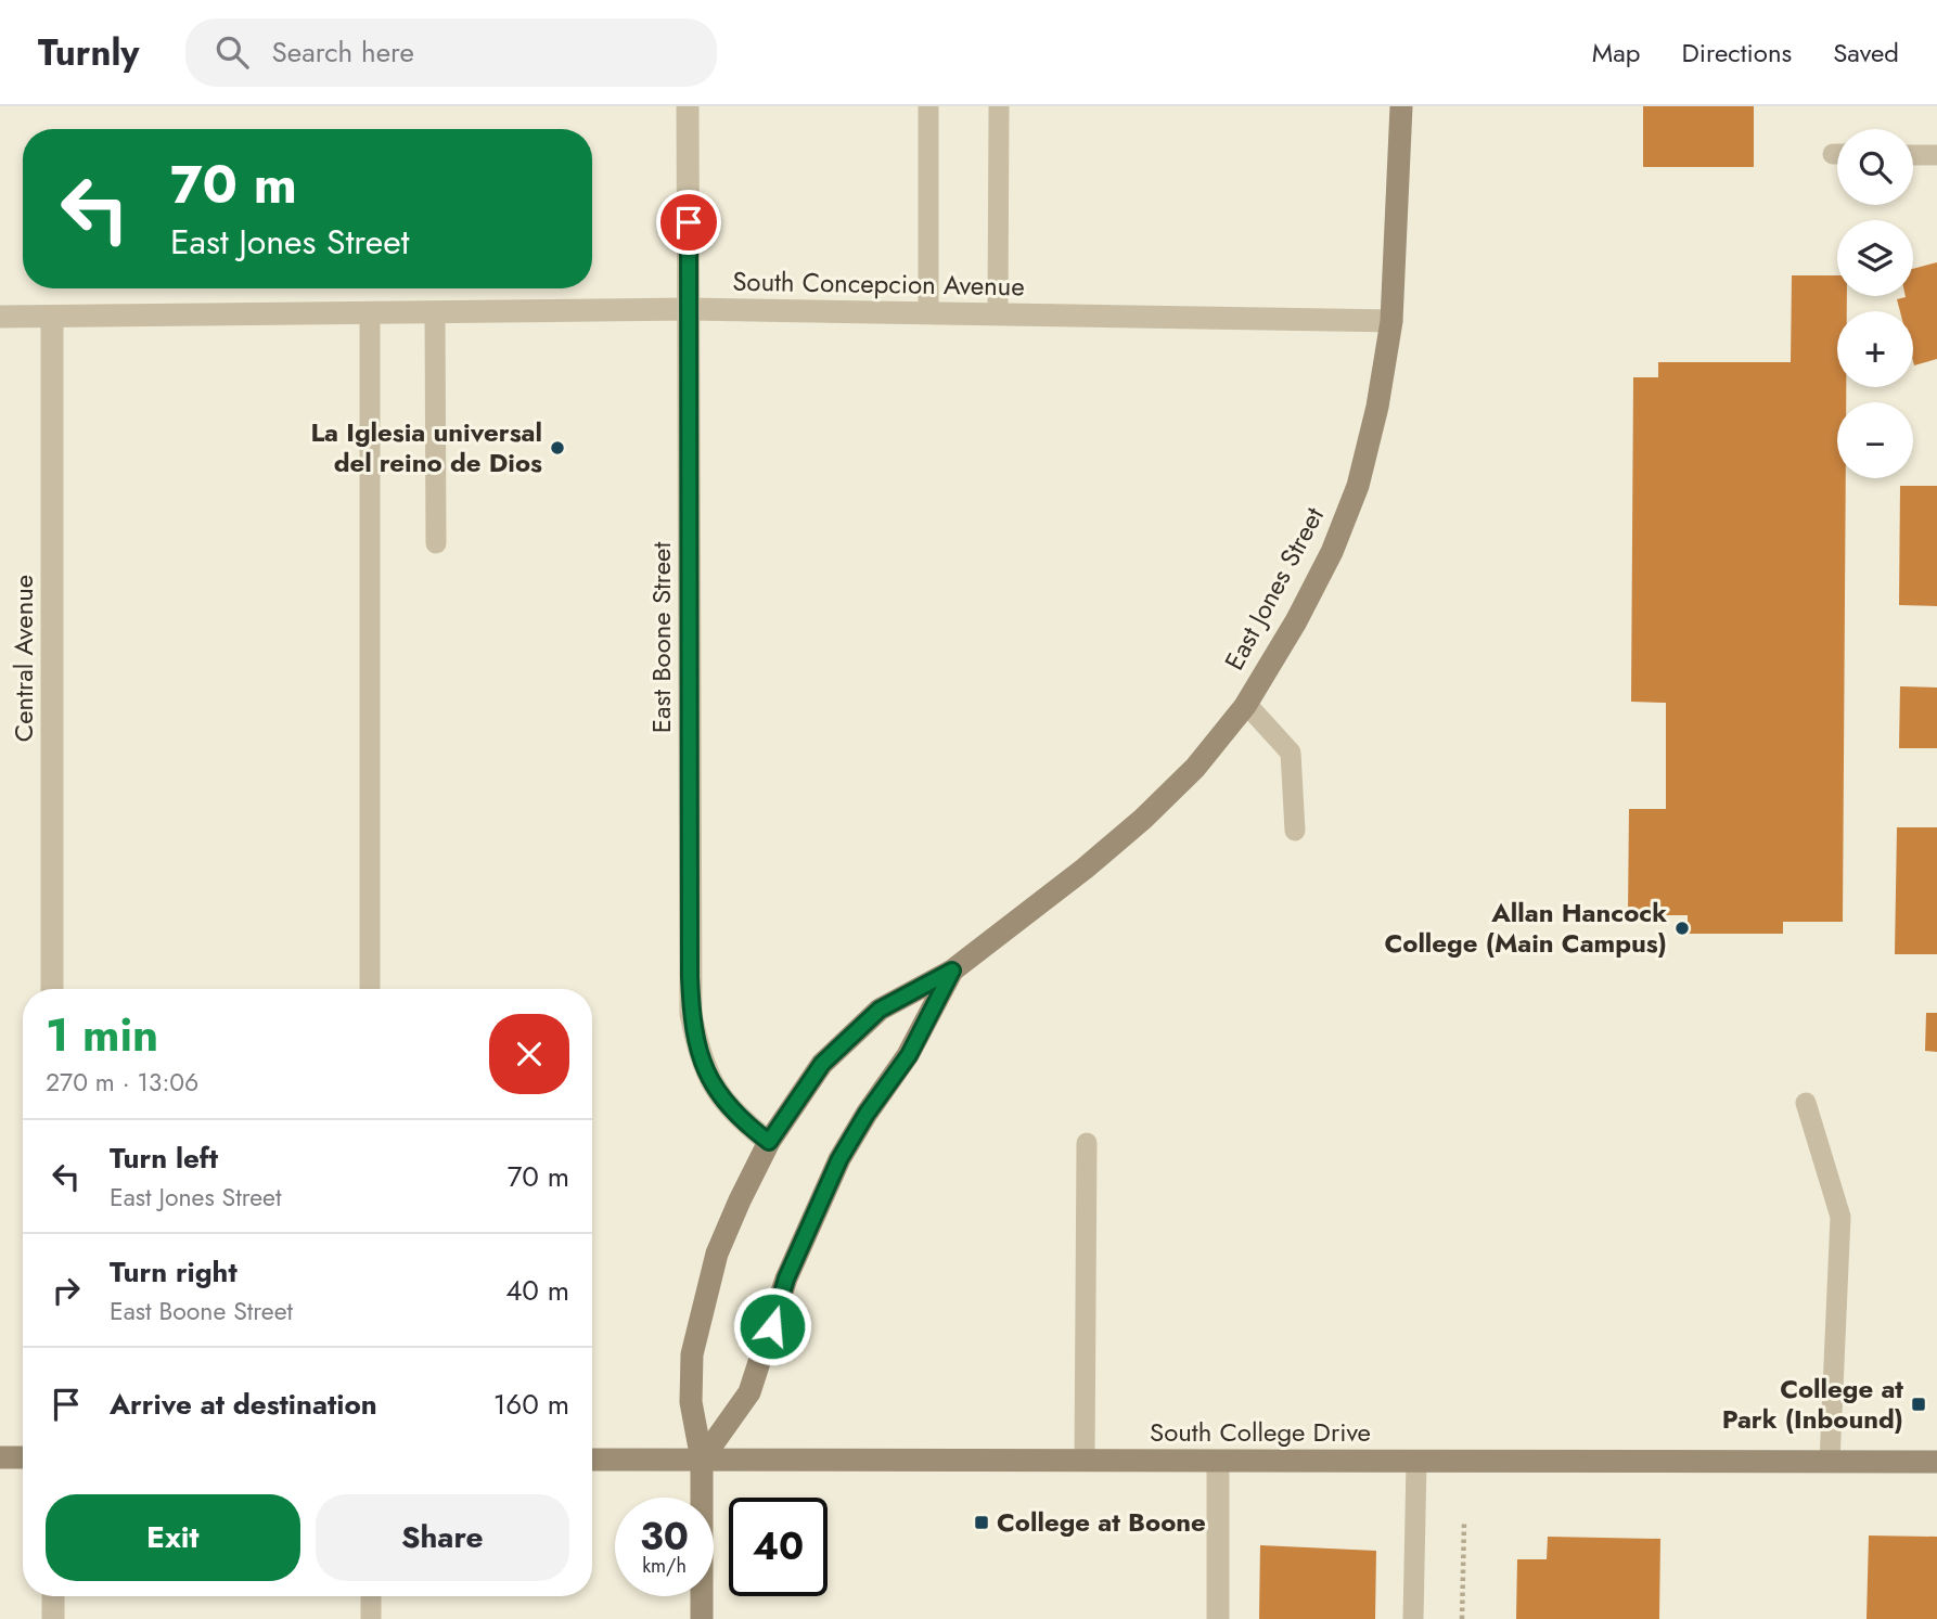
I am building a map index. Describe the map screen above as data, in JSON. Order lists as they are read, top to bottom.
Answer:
{
  "streets": {
    "street": [
      "South Concepcion Avenue",
      "East Jones Street",
      "East Boone Street",
      "Central Avenue",
      "South College Drive"
    ]
  },
  "crossings": [
    ["South Concepcion Avenue", "East Jones Street"],
    ["South Concepcion Avenue", "East Boone Street"],
    ["South Concepcion Avenue", "Central Avenue"],
    ["East Jones Street", "East Boone Street"],
    ["East Jones Street", "South College Drive"]
  ],
  "places": {
    "other": ["La Iglesia universal del reino de Dios", "Allan Hancock College (Main Campus)"],
    "transit": ["College at Park (Inbound)", "College at Boone"]
  },
  "page": {
    "header": "Turnly",
    "search": "Search here",
    "nav": ["Map", "Directions", "Saved"],
    "map_buttons": ["+", "−"],
    "turn": ["70 m", "East Jones Street"],
    "heading": ["1 min", "270 m · 13:06"],
    "list": [
      {
        "name": "Turn left",
        "note": "East Jones Street",
        "value": "70 m"
      },
      {
        "name": "Turn right",
        "note": "East Boone Street",
        "value": "40 m"
      },
      {
        "name": "Arrive at destination",
        "value": "160 m"
      }
    ],
    "buttons": ["Exit", "Share"],
    "speed": "30 km/h",
    "limit": "40"
  }
}
